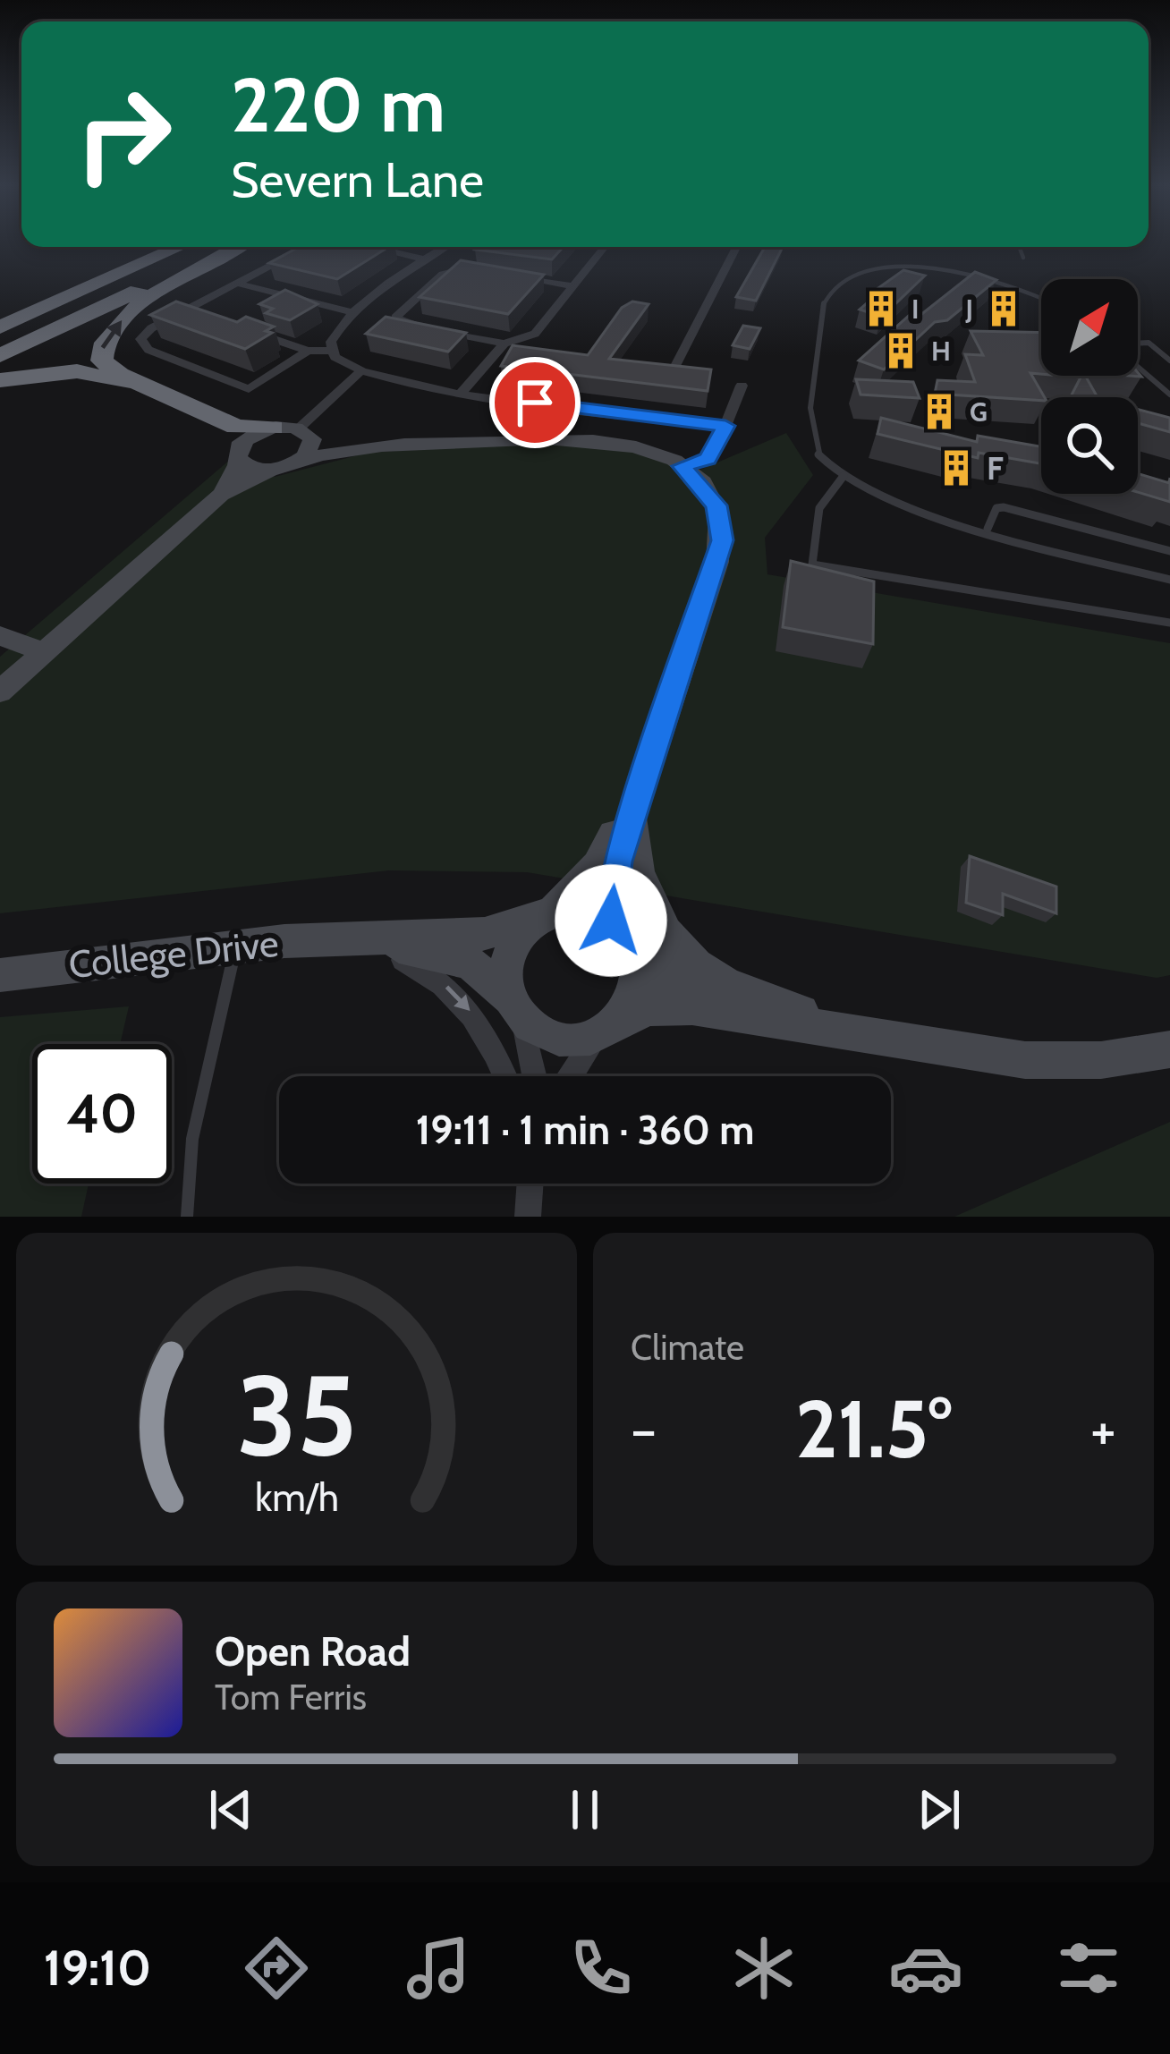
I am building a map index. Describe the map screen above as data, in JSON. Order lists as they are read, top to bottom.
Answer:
{
  "streets": {
    "street": ["College Drive"]
  },
  "places": {
    "building": [
      "I",
      "J",
      "H",
      "G",
      "F"
    ]
  },
  "north": "top right",
  "page": {
    "turn": ["220 m", "Severn Lane"],
    "limit": "40",
    "trip": "19:11 · 1 min · 360 m",
    "tile": "Climate",
    "heat": ["−", "21.5°", "+"],
    "song": ["Open Road", "Tom Ferris"],
    "tabs": "19:10",
    "gauge": ["35", "km/h"]
  }
}
